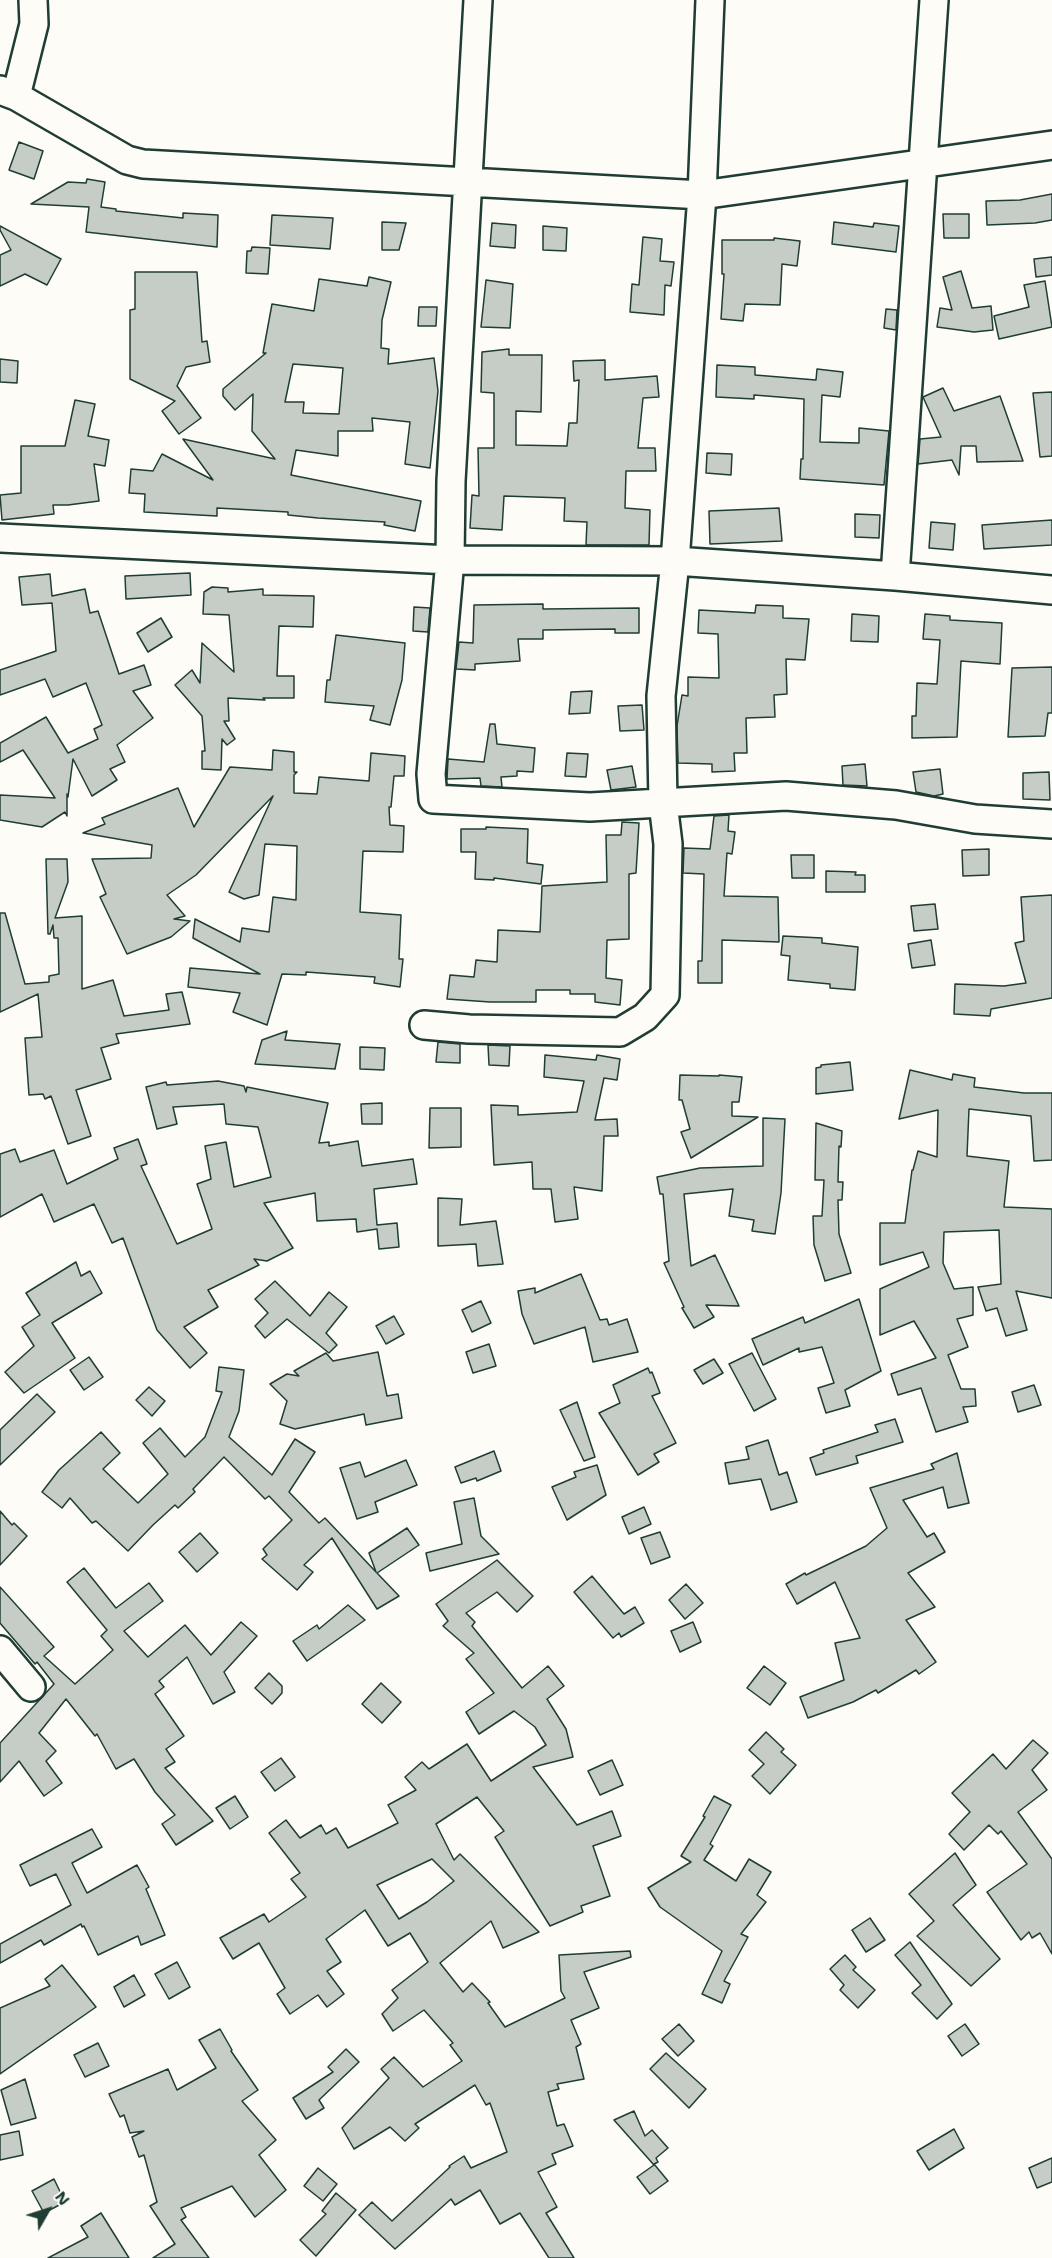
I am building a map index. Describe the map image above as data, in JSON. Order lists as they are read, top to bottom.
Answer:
{
  "north": "top right"
}
